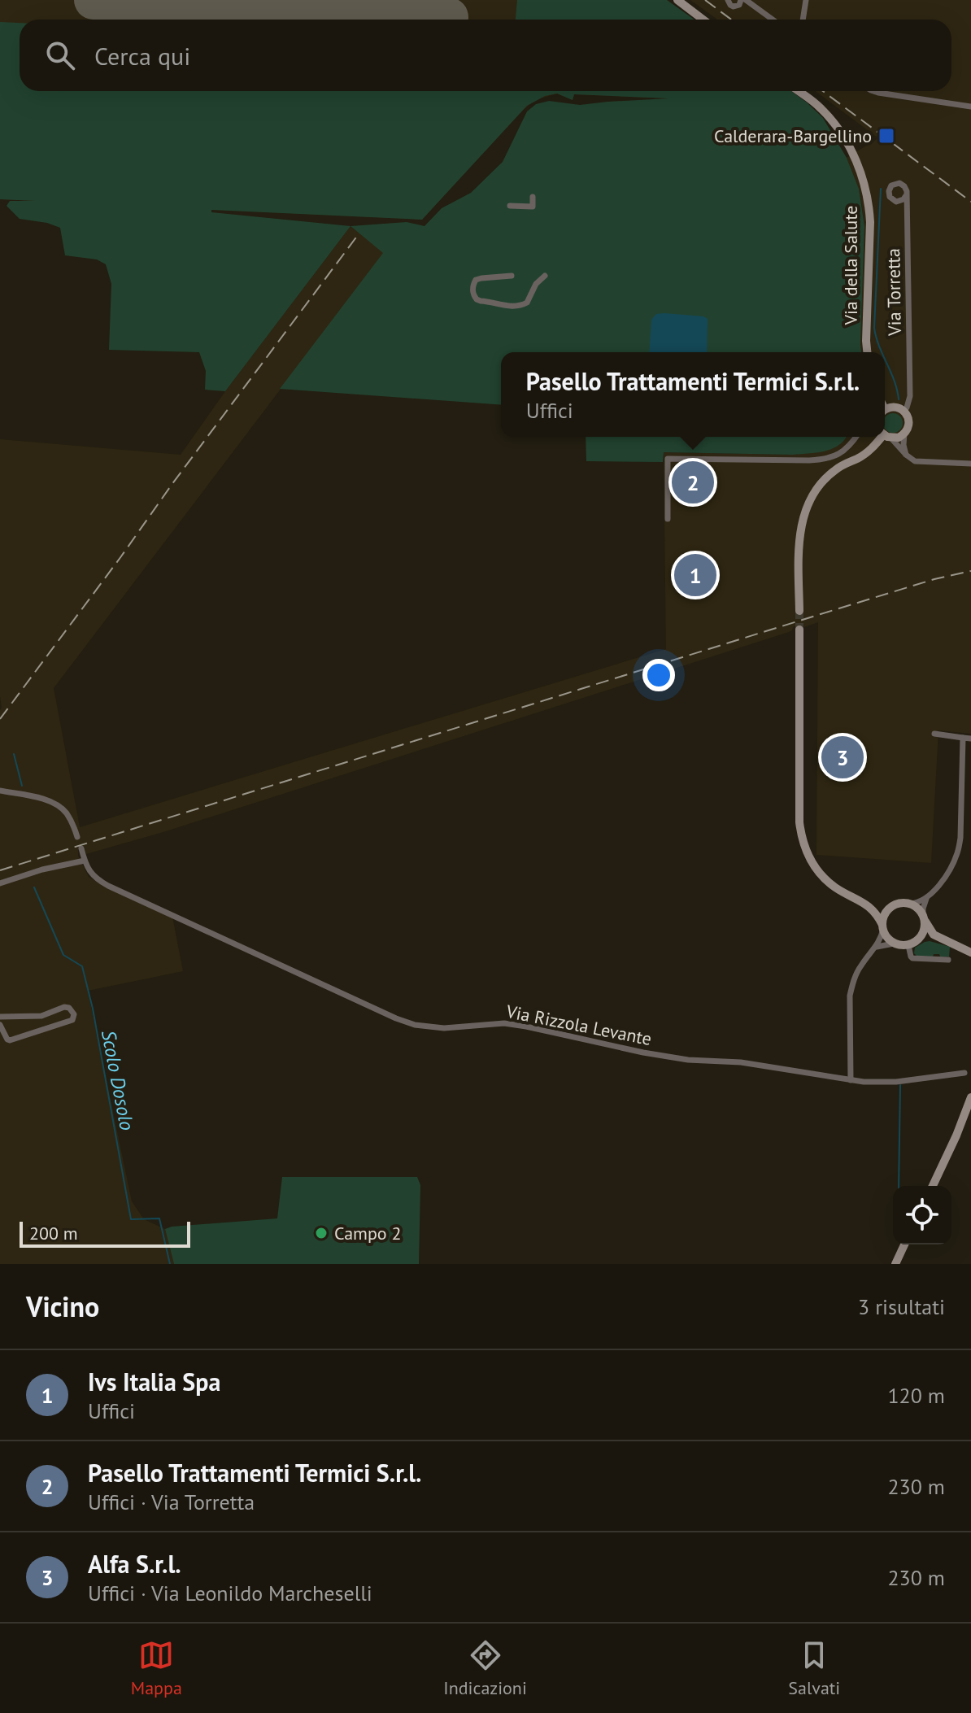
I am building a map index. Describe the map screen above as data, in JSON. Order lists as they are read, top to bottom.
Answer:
{
  "streets": {
    "street": ["Via della Salute", "Via Torretta", "Via Rizzola Levante"]
  },
  "water": ["Scolo Dosolo"],
  "places": {
    "transit": ["Calderara-Bargellino"],
    "other": ["Campo 2"]
  },
  "scale_bar": "200 m",
  "page": {
    "search": "Cerca qui",
    "popup": ["Pasello Trattamenti Termici S.r.l.", "Uffici"],
    "pins": ["2", "1", "3"],
    "scale": "200 m",
    "heading": ["Vicino", "3 risultati"],
    "list": [
      {
        "mark": "1",
        "name": "Ivs Italia Spa",
        "note": "Uffici",
        "value": "120 m"
      },
      {
        "mark": "2",
        "name": "Pasello Trattamenti Termici S.r.l.",
        "note": "Uffici · Via Torretta",
        "value": "230 m"
      },
      {
        "mark": "3",
        "name": "Alfa S.r.l.",
        "note": "Uffici · Via Leonildo Marcheselli",
        "value": "230 m"
      }
    ],
    "nav": ["Mappa", "Indicazioni", "Salvati"]
  }
}
